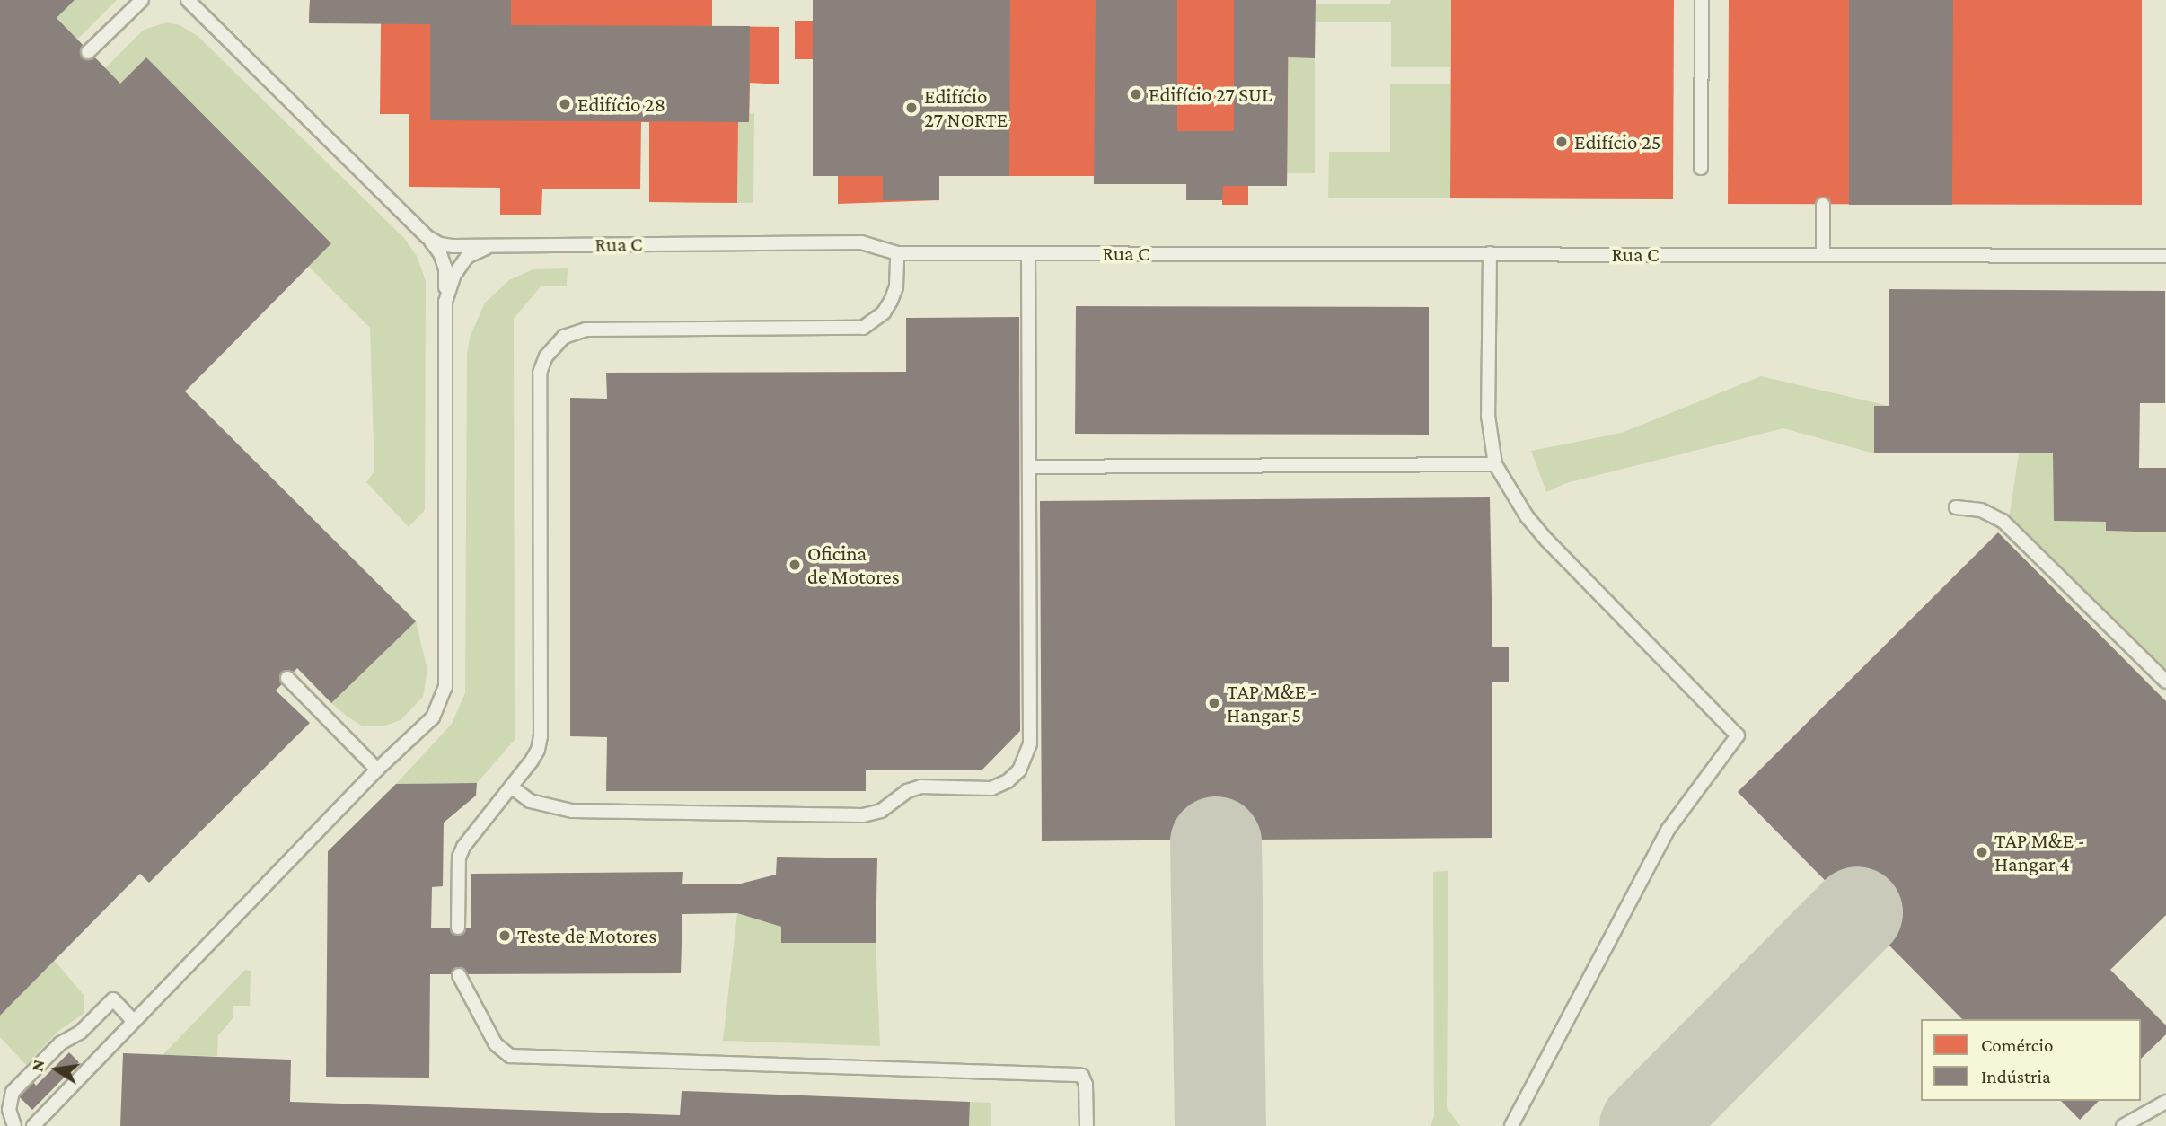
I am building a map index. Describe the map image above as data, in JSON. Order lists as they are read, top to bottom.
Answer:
{
  "streets": {
    "lane": ["Rua C"]
  },
  "places": [
    "Edifício 27 SUL",
    "Edifício 28",
    "Edifício 27 NORTE",
    "Edifício 25",
    "Oficina de Motores",
    "TAP M&E - Hangar 5",
    "TAP M&E - Hangar 4",
    "Teste de Motores"
  ],
  "legend": ["Comércio", "Indústria"],
  "north": "left"
}
